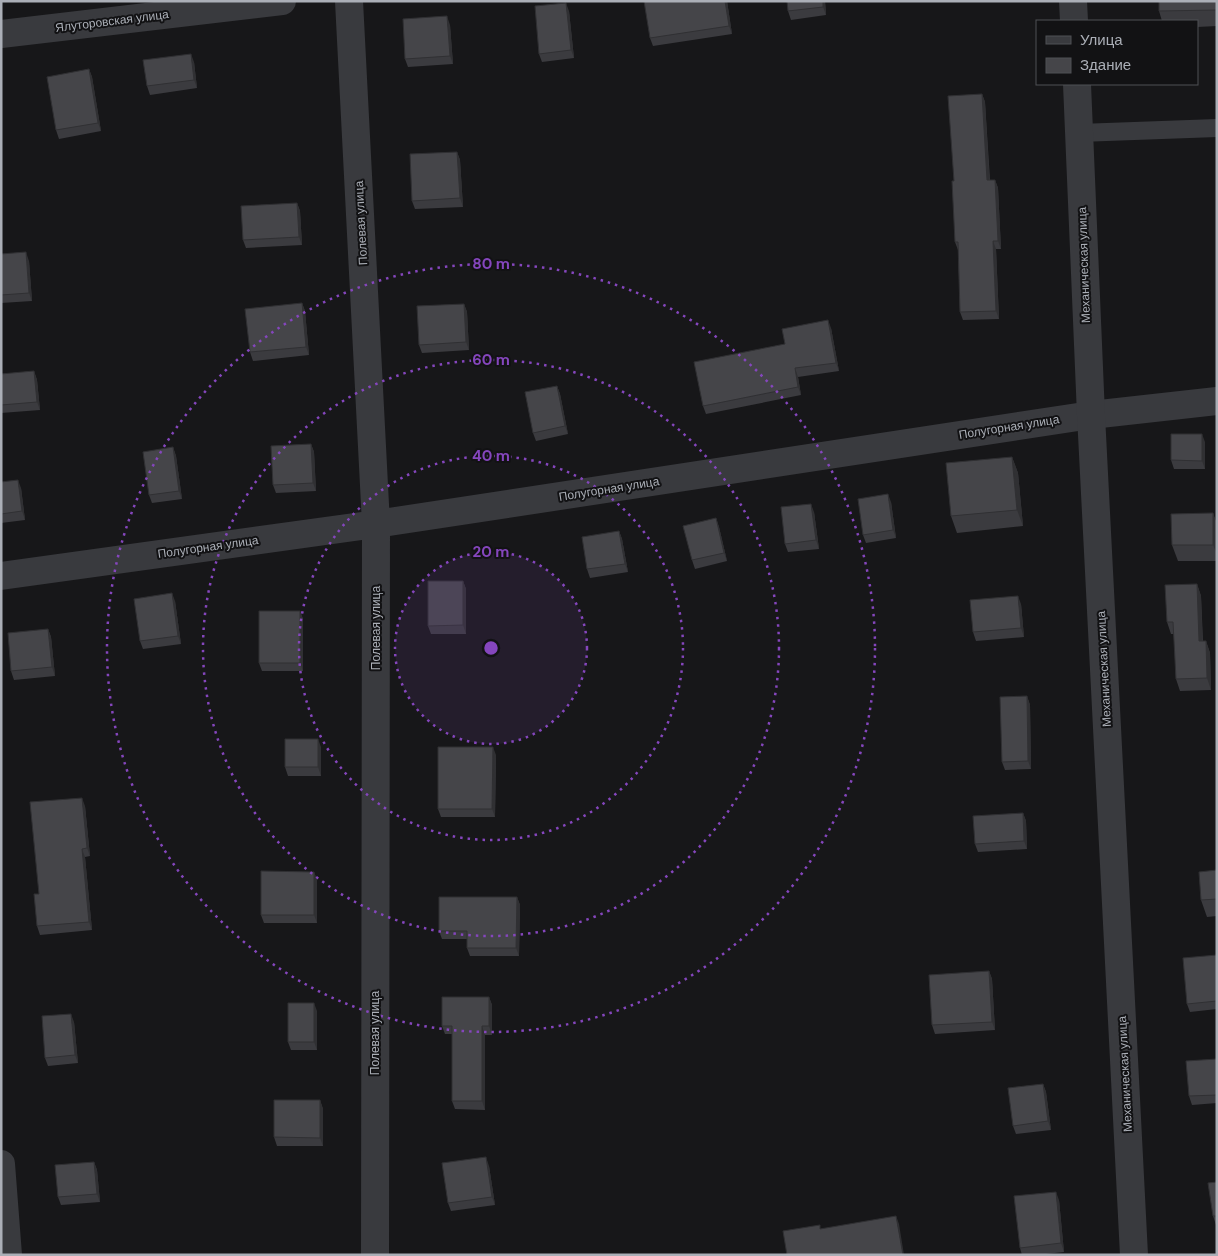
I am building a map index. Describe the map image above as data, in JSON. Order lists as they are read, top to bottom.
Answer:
{
  "streets": {
    "street": [
      "Ялуторовская улица",
      "Полевая улица",
      "Механическая улица",
      "Полугорная улица"
    ]
  },
  "crossings": [
    ["Полевая улица", "Полугорная улица"],
    ["Механическая улица", "Полугорная улица"]
  ],
  "legend": ["Улица", "Здание"],
  "rings": [
    "80 m",
    "60 m",
    "40 m",
    "20 m"
  ]
}
